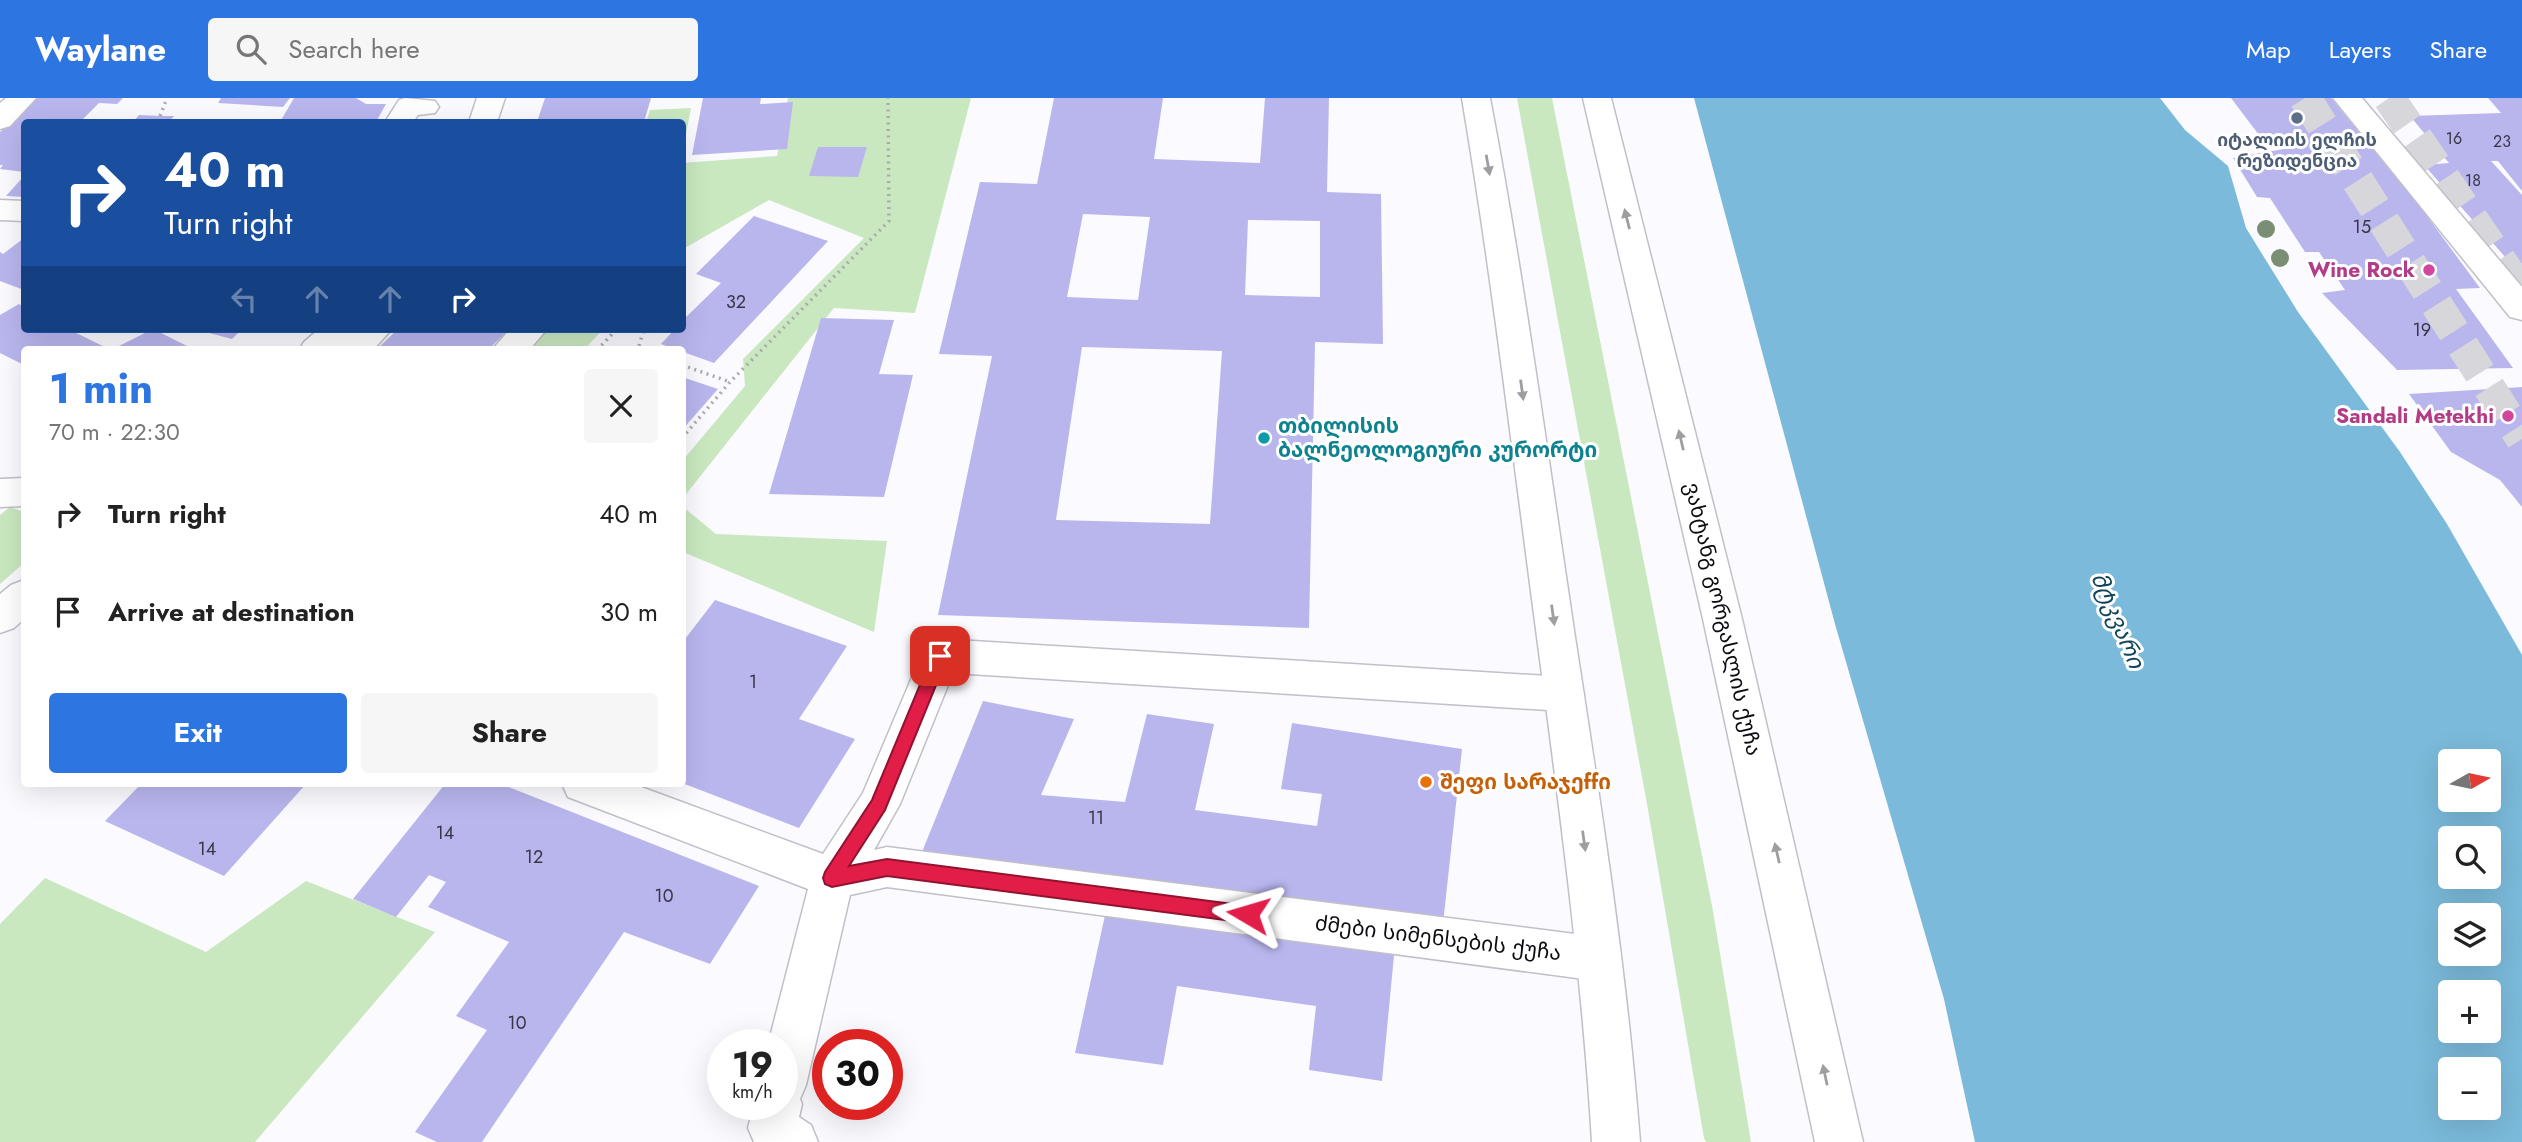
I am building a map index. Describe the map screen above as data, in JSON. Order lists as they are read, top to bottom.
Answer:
{
  "streets": {
    "main road": ["ვახტანგ გორგასლის ქუჩა", "ძმები სიმენსების ქუჩა"]
  },
  "water": ["მტკვარი"],
  "places": [
    "იტალიის ელჩის რეზიდენცია",
    "Wine Rock",
    "Sandali Metekhi",
    "თბილისის ბალნეოლოგიური კურორტი",
    "შეფი სარაჯეffი"
  ],
  "house_numbers": [
    "16",
    "23",
    "18",
    "15",
    "32",
    "19",
    "1",
    "11",
    "14",
    "14",
    "12",
    "10",
    "10"
  ],
  "north": "right",
  "page": {
    "header": "Waylane",
    "search": "Search here",
    "nav": ["Map", "Layers", "Share"],
    "turn": ["40 m", "Turn right"],
    "heading": ["1 min", "70 m · 22:30"],
    "list": [
      {
        "name": "Turn right",
        "value": "40 m"
      },
      {
        "name": "Arrive at destination",
        "value": "30 m"
      }
    ],
    "buttons": ["Exit", "Share"],
    "map_buttons": ["+", "−"],
    "speed": "19 km/h",
    "limit": "30"
  }
}
